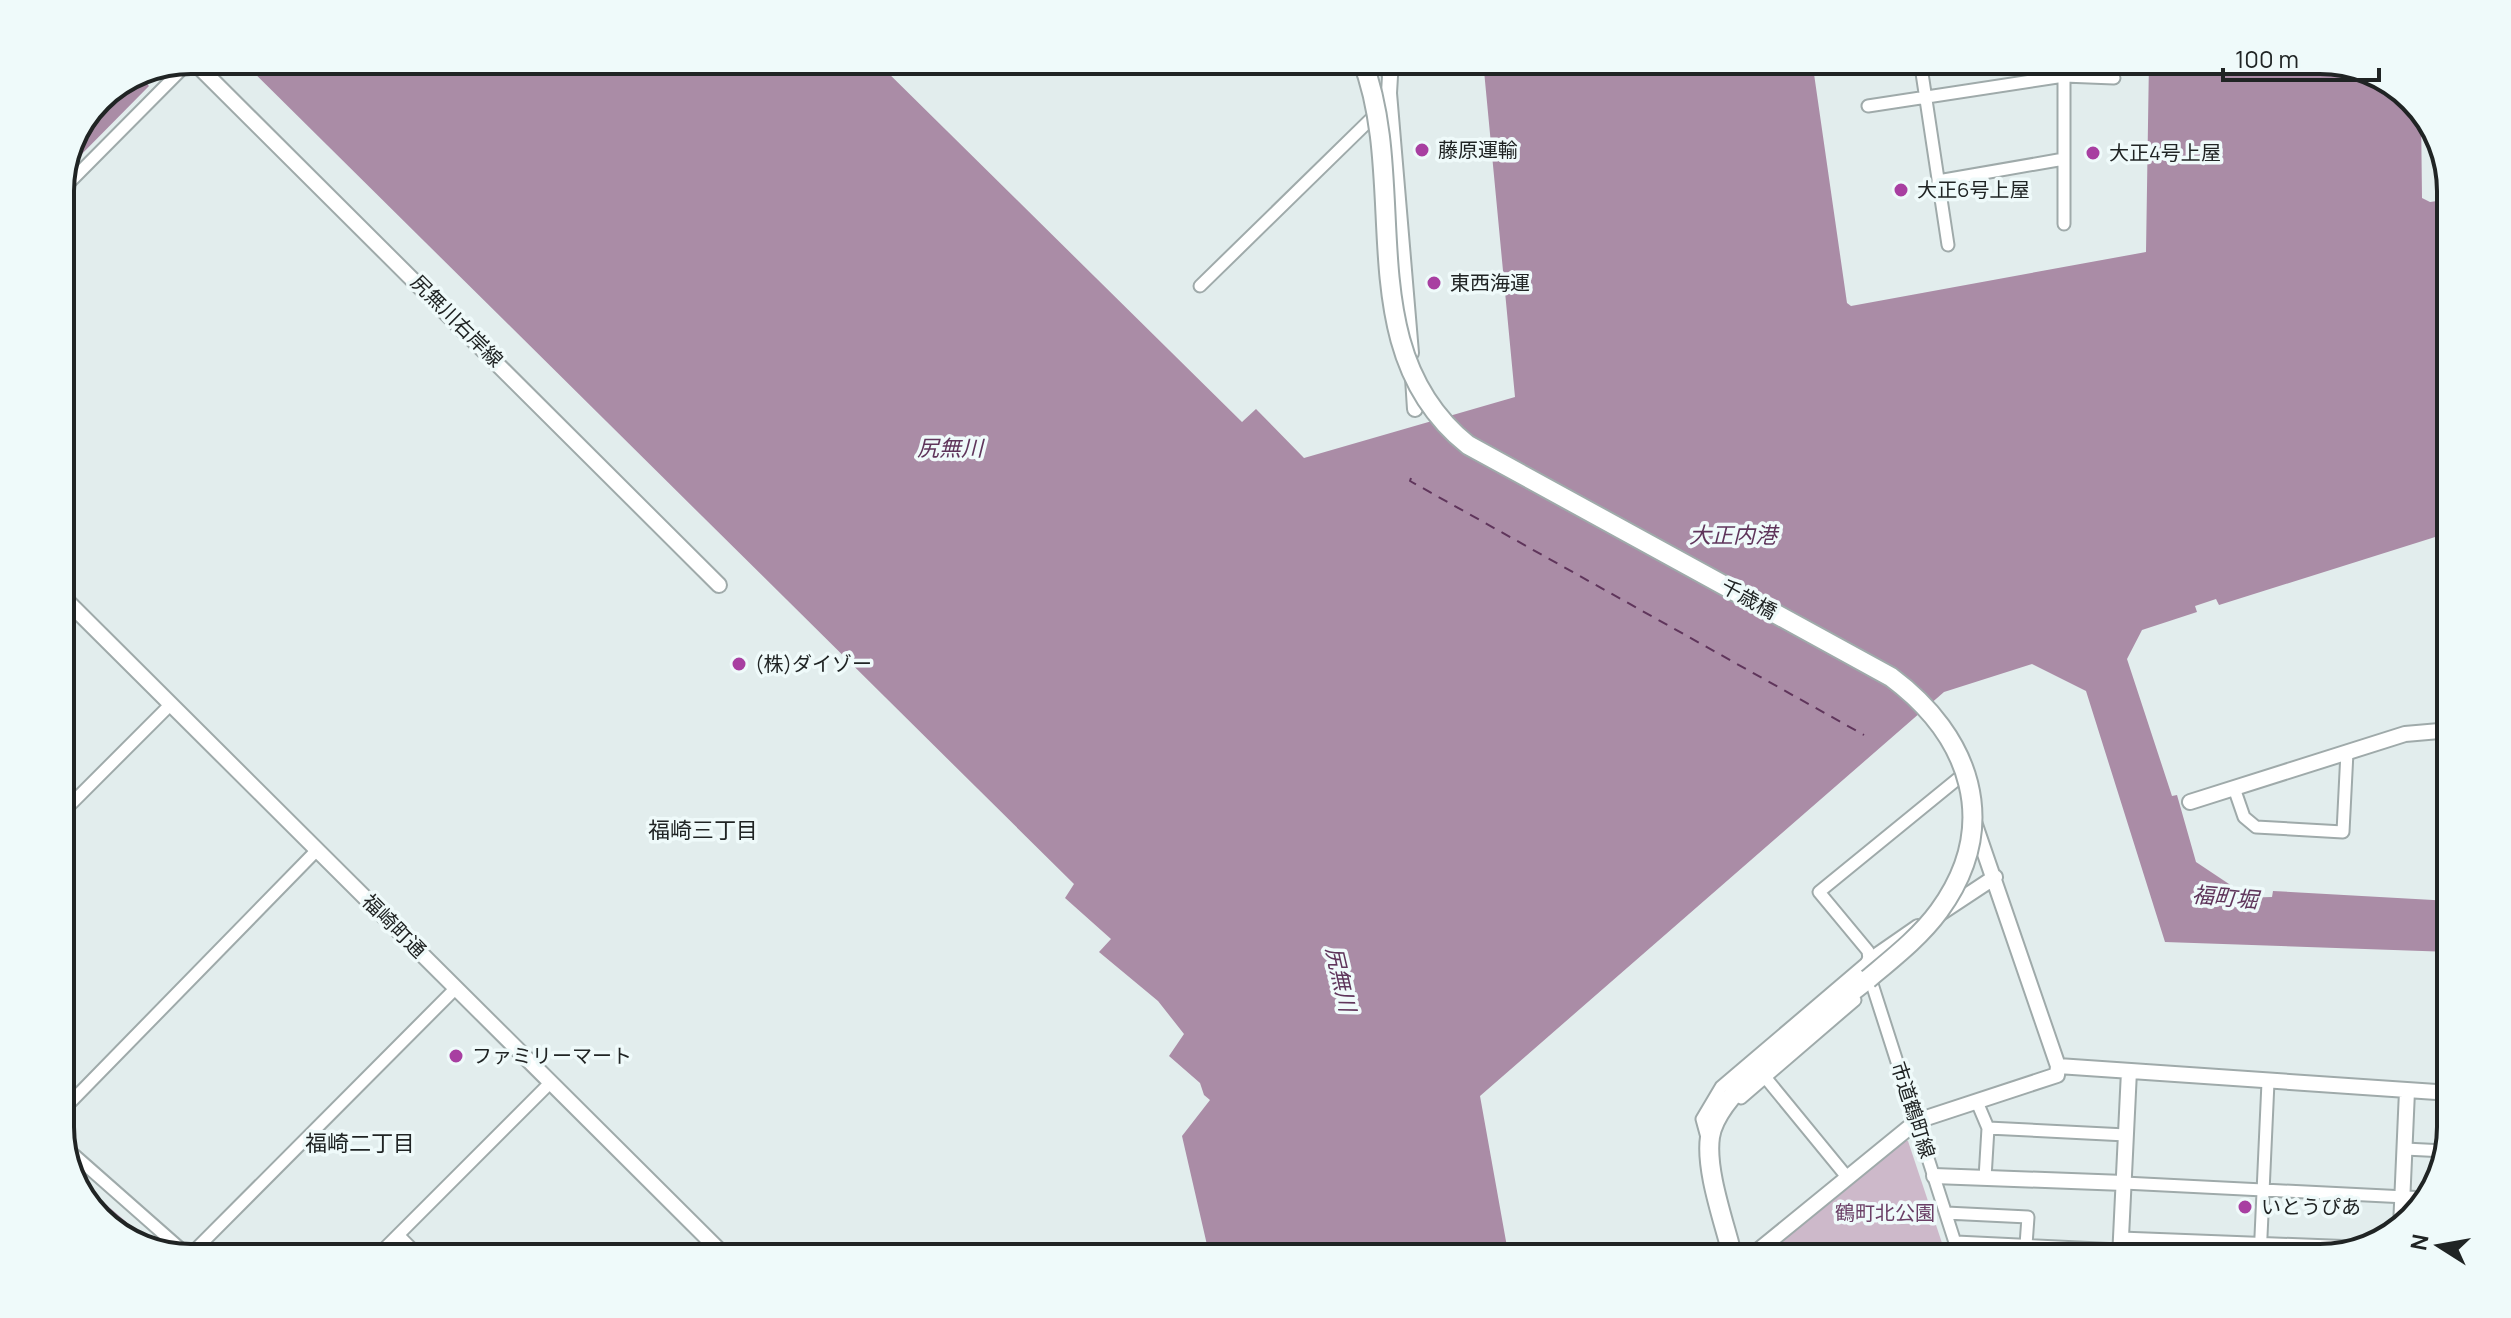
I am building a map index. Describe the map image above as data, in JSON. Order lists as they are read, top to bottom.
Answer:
{
  "streets": {
    "main road": ["千歳橋"],
    "street": ["尻無川右岸線", "福崎町通", "市道鶴町線"]
  },
  "districts": ["福崎三丁目", "福崎二丁目"],
  "water": ["尻無川", "大正内港", "福町堀"],
  "parks": ["鶴町北公園"],
  "places": [
    "藤原運輸",
    "大正4号上屋",
    "大正6号上屋",
    "東西海運",
    "(株)ダイゾー",
    "ファミリーマート",
    "いとうぴあ"
  ],
  "scale_bar": "100 m",
  "north": "left"
}
